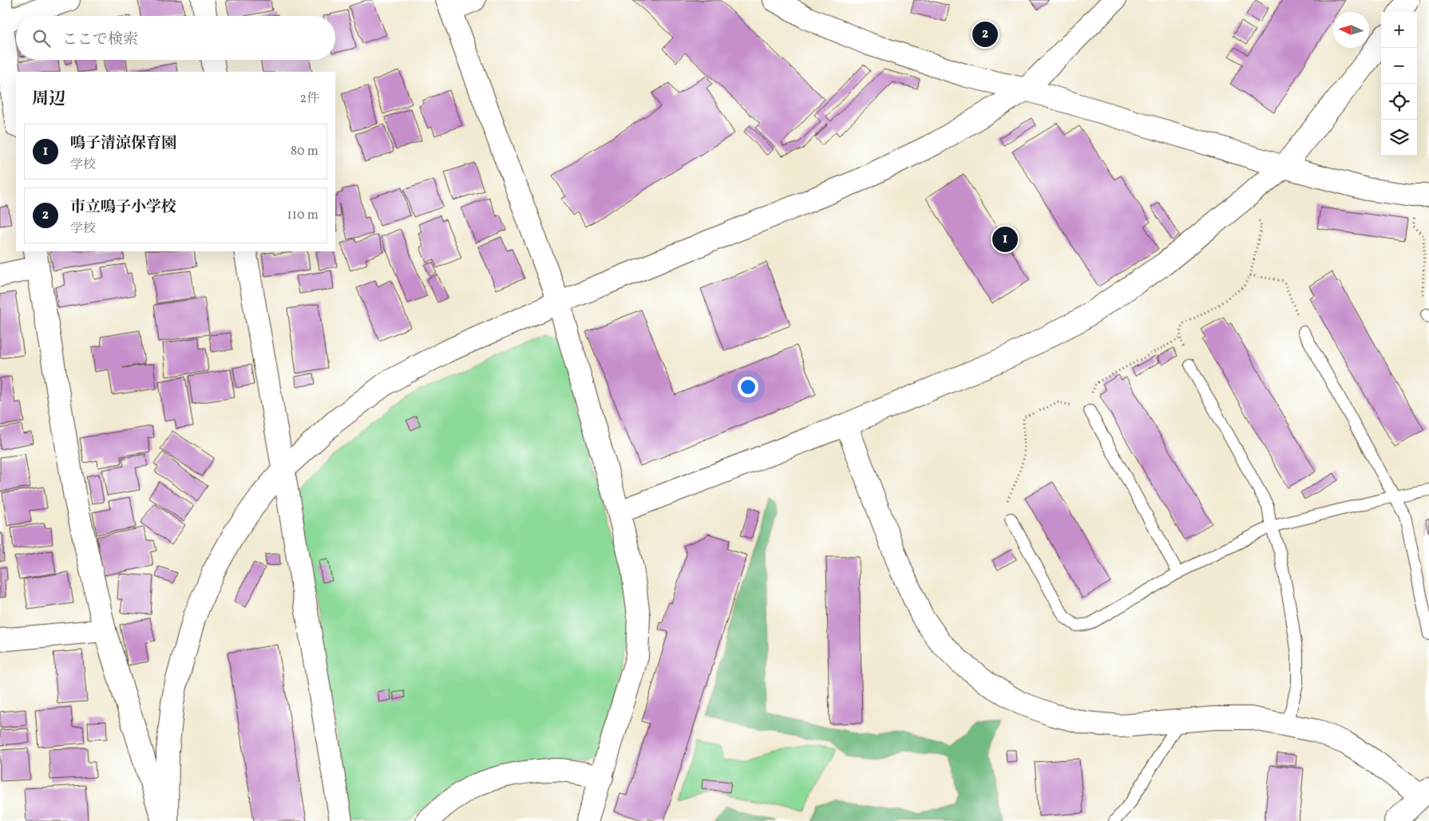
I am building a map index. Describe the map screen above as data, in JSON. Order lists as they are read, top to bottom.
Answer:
{
  "north": "left",
  "page": {
    "map_buttons": ["+", "−"],
    "search": "ここで検索",
    "pins": ["2", "1"],
    "heading": ["周辺", "2件"],
    "list": [
      {
        "mark": "1",
        "name": "鳴子清涼保育園",
        "note": "学校",
        "value": "80 m"
      },
      {
        "mark": "2",
        "name": "市立鳴子小学校",
        "note": "学校",
        "value": "110 m"
      }
    ]
  }
}
